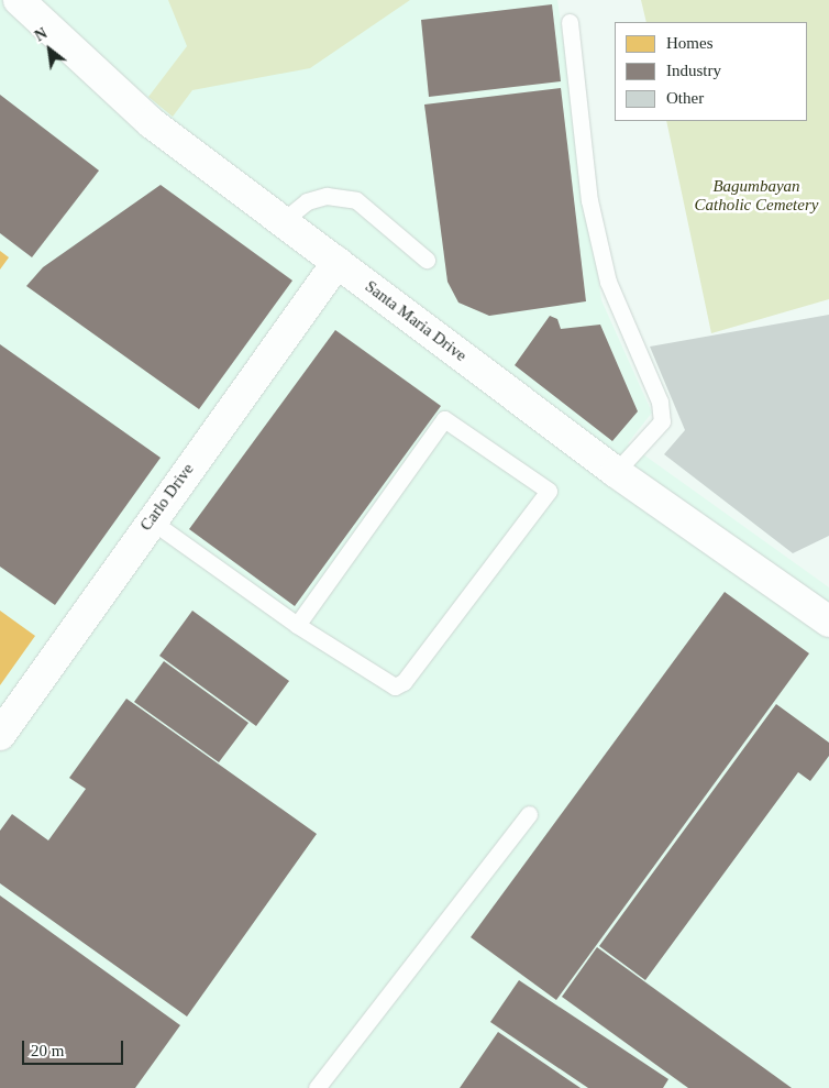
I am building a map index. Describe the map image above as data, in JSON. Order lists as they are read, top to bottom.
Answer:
{
  "streets": {
    "street": ["Santa Maria Drive", "Carlo Drive"]
  },
  "crossings": [
    ["Santa Maria Drive", "Carlo Drive"]
  ],
  "parks": ["Bagumbayan Catholic Cemetery"],
  "legend": ["Homes", "Industry", "Other"],
  "scale_bar": "20 m",
  "north": "top left"
}
